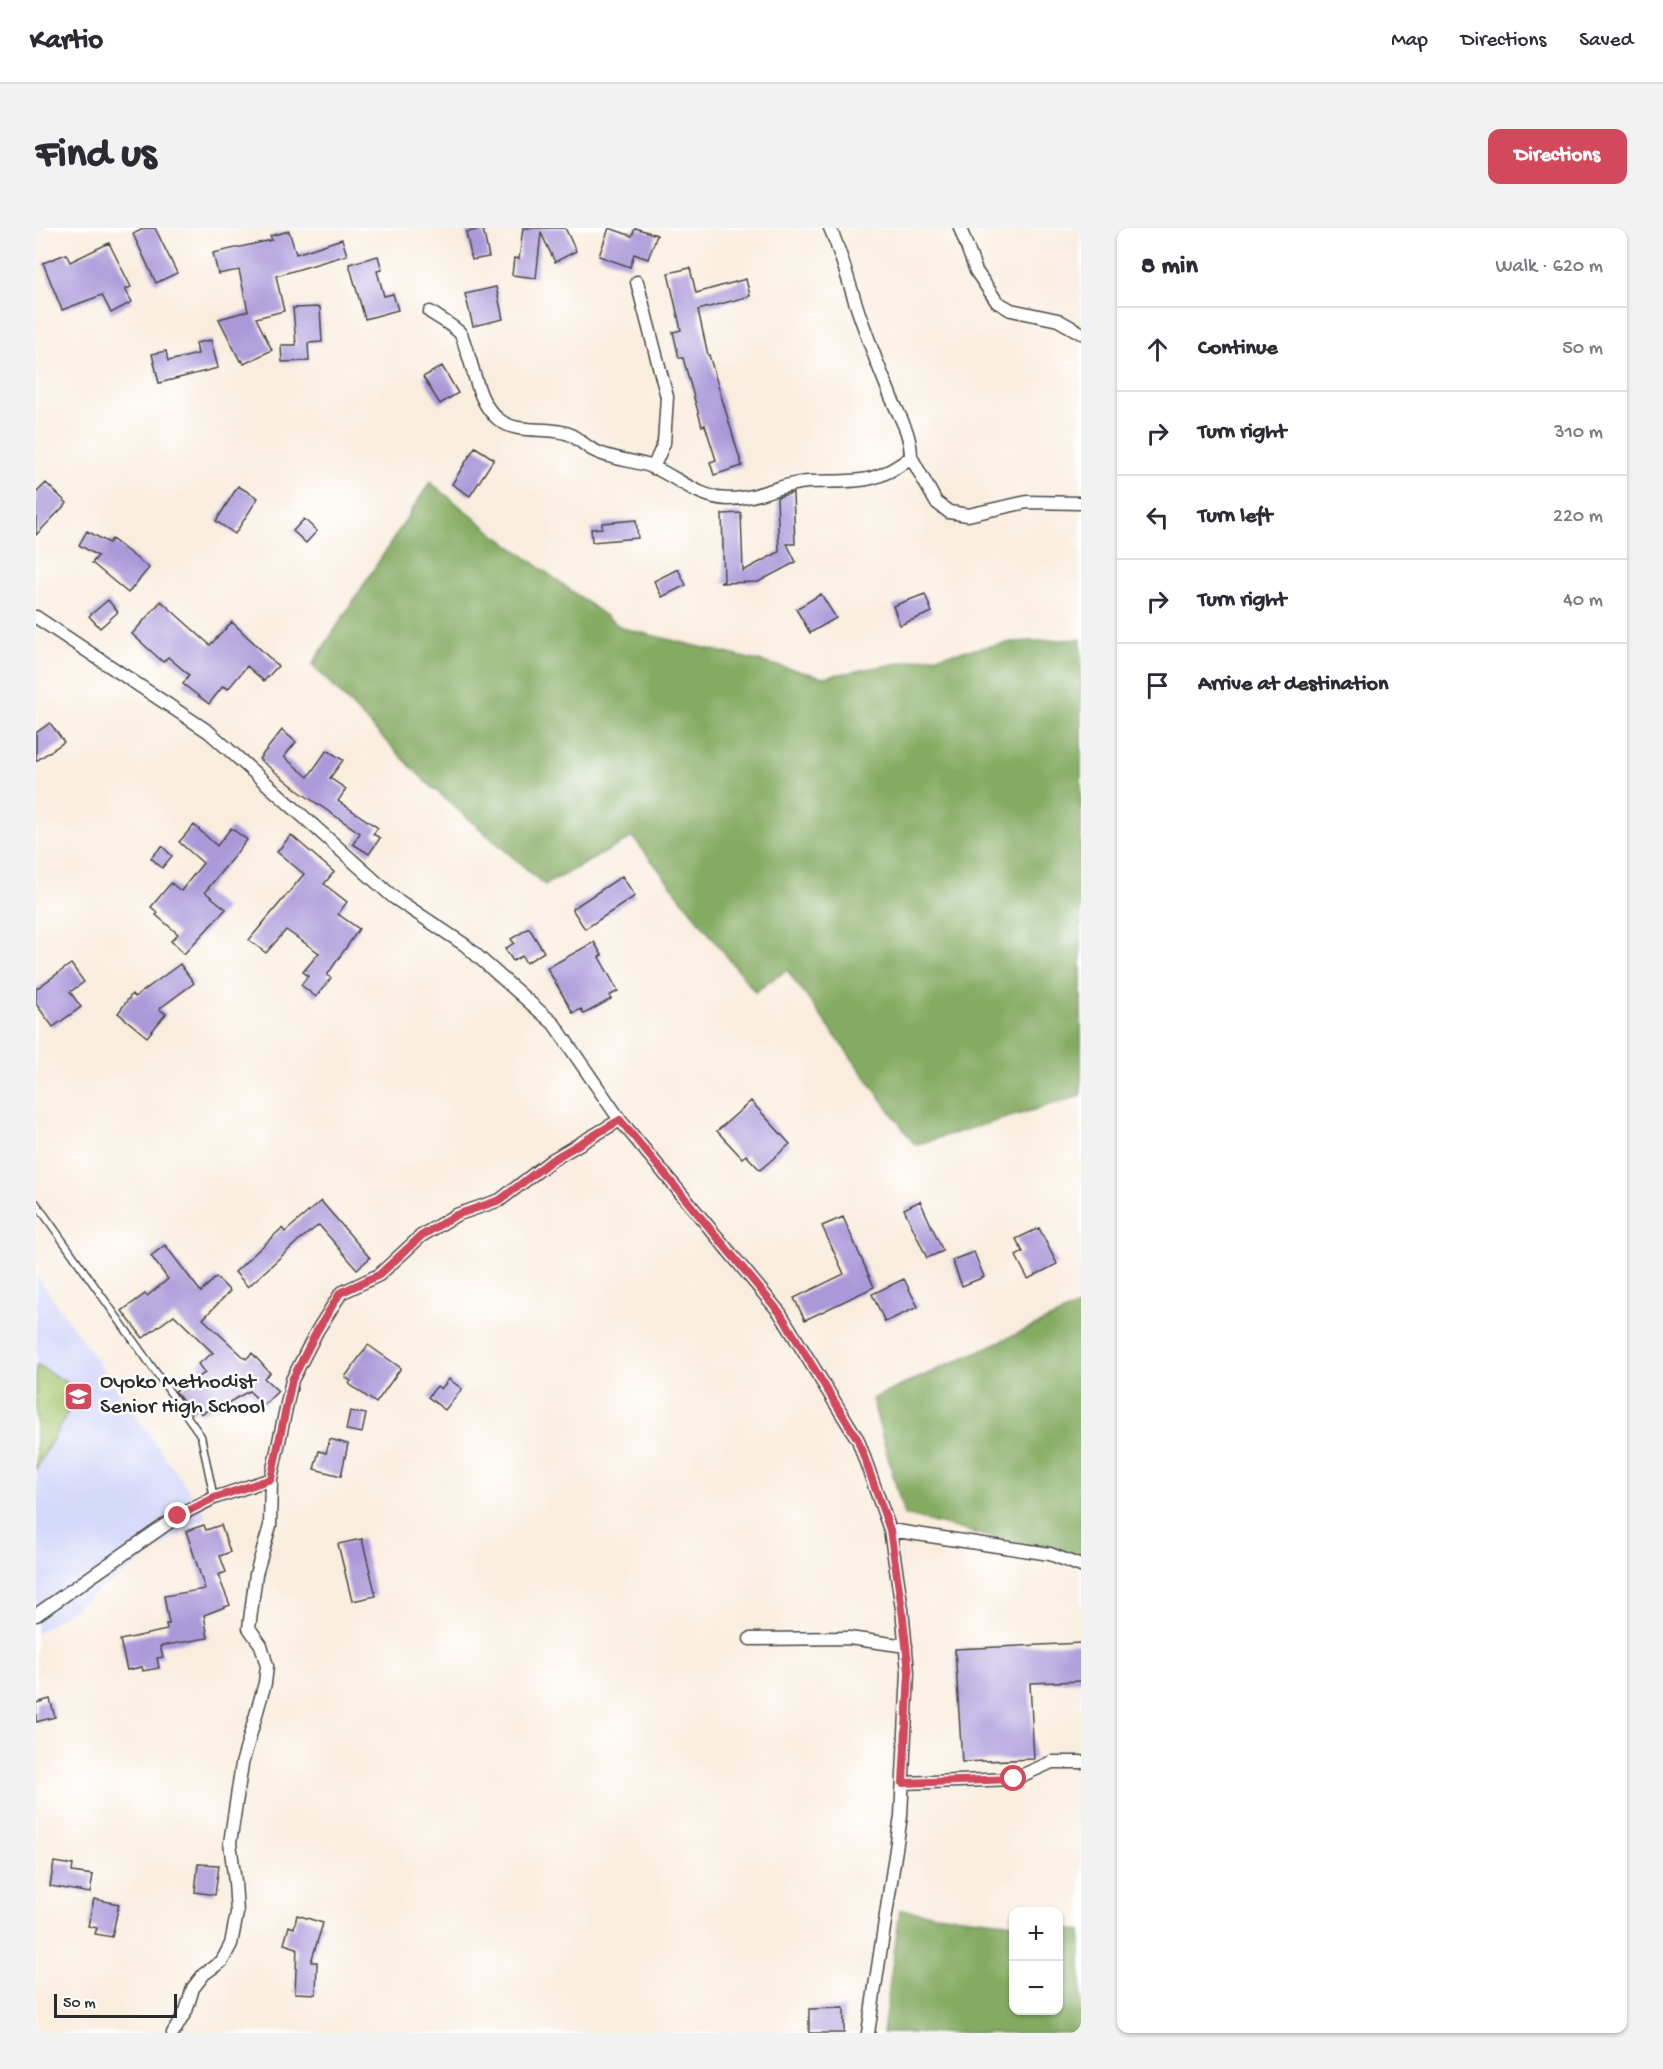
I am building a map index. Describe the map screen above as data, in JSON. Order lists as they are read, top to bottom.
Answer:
{
  "places": {
    "school or university": ["Oyoko Methodist Senior High School"]
  },
  "scale_bar": "50 m",
  "page": {
    "header": "Kartio",
    "nav": ["Map", "Directions", "Saved"],
    "buttons": "Directions",
    "title": "Find us",
    "heading": ["8 min", "Walk · 620 m"],
    "list": [
      ["Continue", "50 m"],
      ["Turn right", "310 m"],
      ["Turn left", "220 m"],
      ["Turn right", "40 m"],
      "Arrive at destination"
    ],
    "map_buttons": ["+", "−"],
    "scale": "50 m"
  }
}
